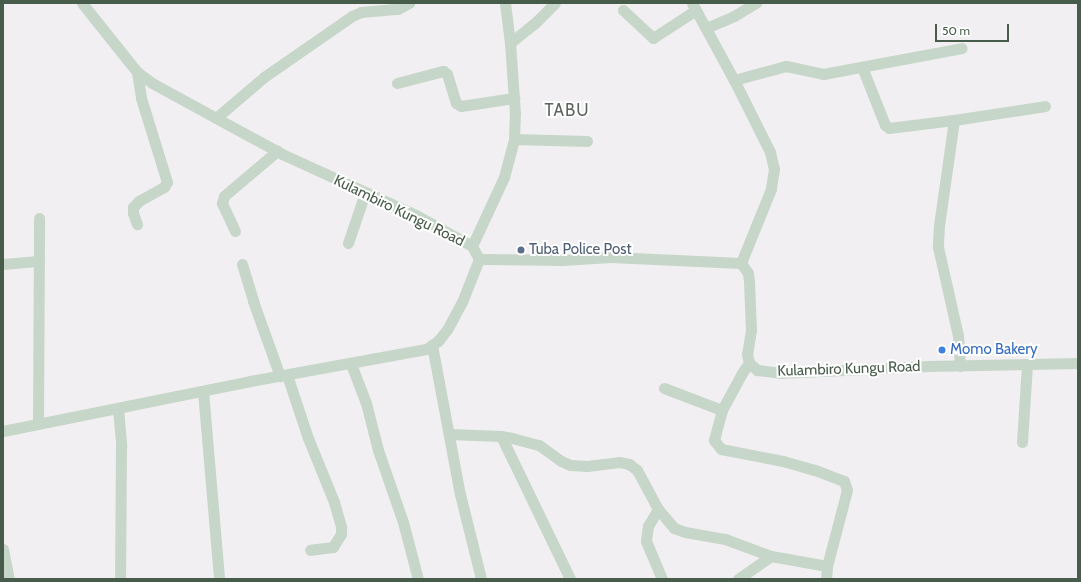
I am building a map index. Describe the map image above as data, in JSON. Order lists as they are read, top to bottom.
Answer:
{
  "streets": {
    "street": ["Kulambiro Kungu Road"]
  },
  "districts": ["TABU"],
  "places": ["Tuba Police Post", "Momo Bakery"],
  "scale_bar": "50 m"
}
